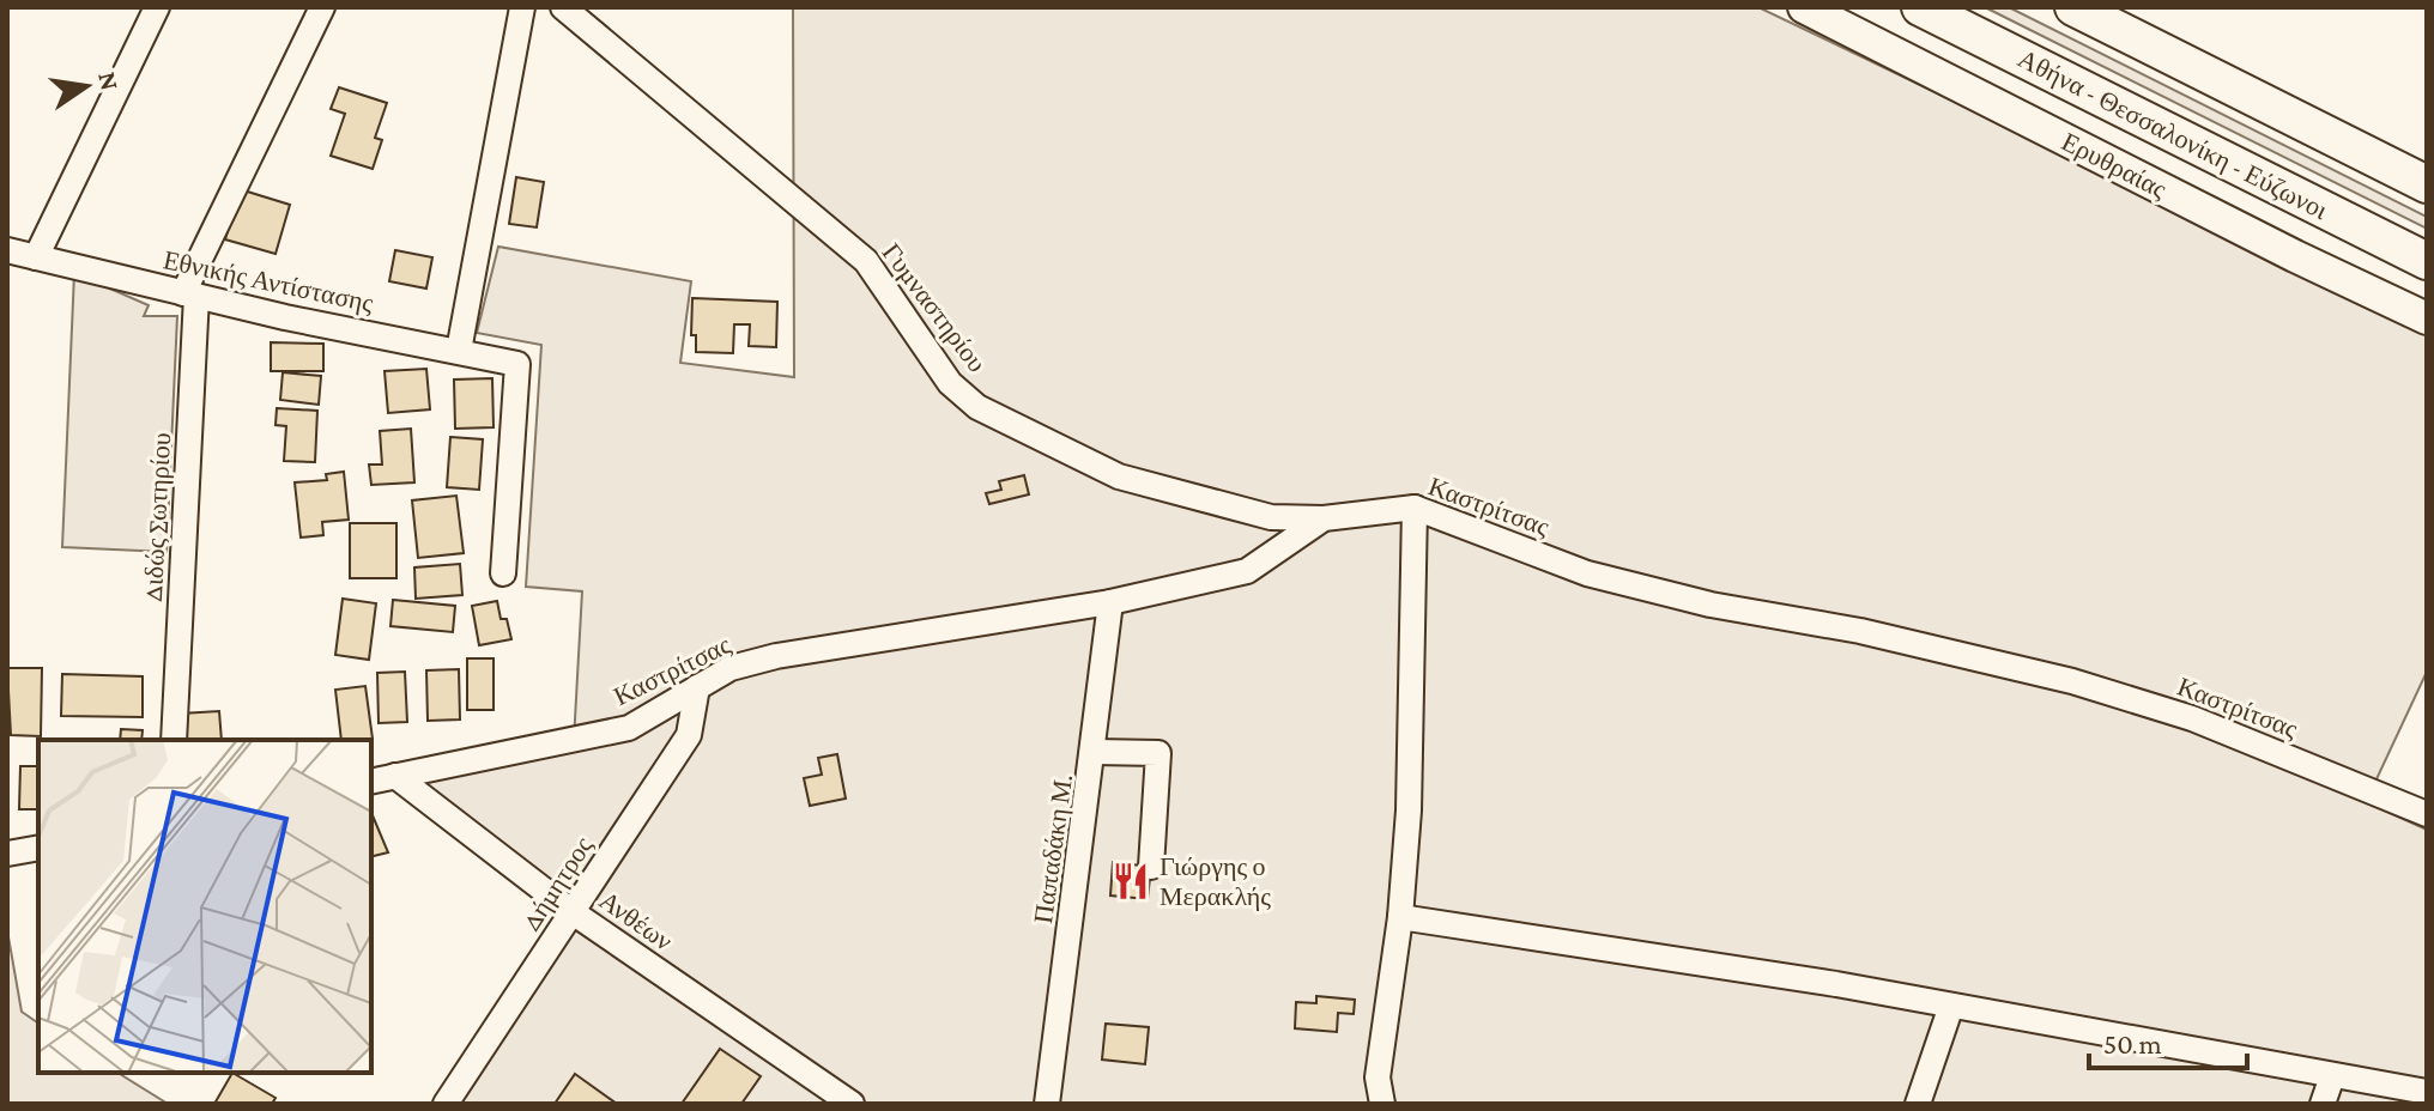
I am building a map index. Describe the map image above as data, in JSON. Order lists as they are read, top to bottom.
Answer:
{
  "streets": {
    "highway": ["Αθήνα - Θεσσαλονίκη - Εύζωνοι"],
    "main road": ["Ερυθραίας"],
    "street": [
      "Εθνικής Αντίστασης",
      "Γυμναστηρίου",
      "Καστρίτσας",
      "Διδώς Σωτηρίου",
      "Παπαδάκη Μ.",
      "Δήμητρος",
      "Ανθέων"
    ]
  },
  "crossings": [
    ["Εθνικής Αντίστασης", "Διδώς Σωτηρίου"],
    ["Γυμναστηρίου", "Καστρίτσας"],
    ["Καστρίτσας", "Παπαδάκη Μ."],
    ["Καστρίτσας", "Δήμητρος"],
    ["Καστρίτσας", "Ανθέων"],
    ["Δήμητρος", "Ανθέων"]
  ],
  "places": {
    "restaurant": ["Γιώργης ο Μερακλής"]
  },
  "scale_bar": "50 m",
  "north": "right"
}
